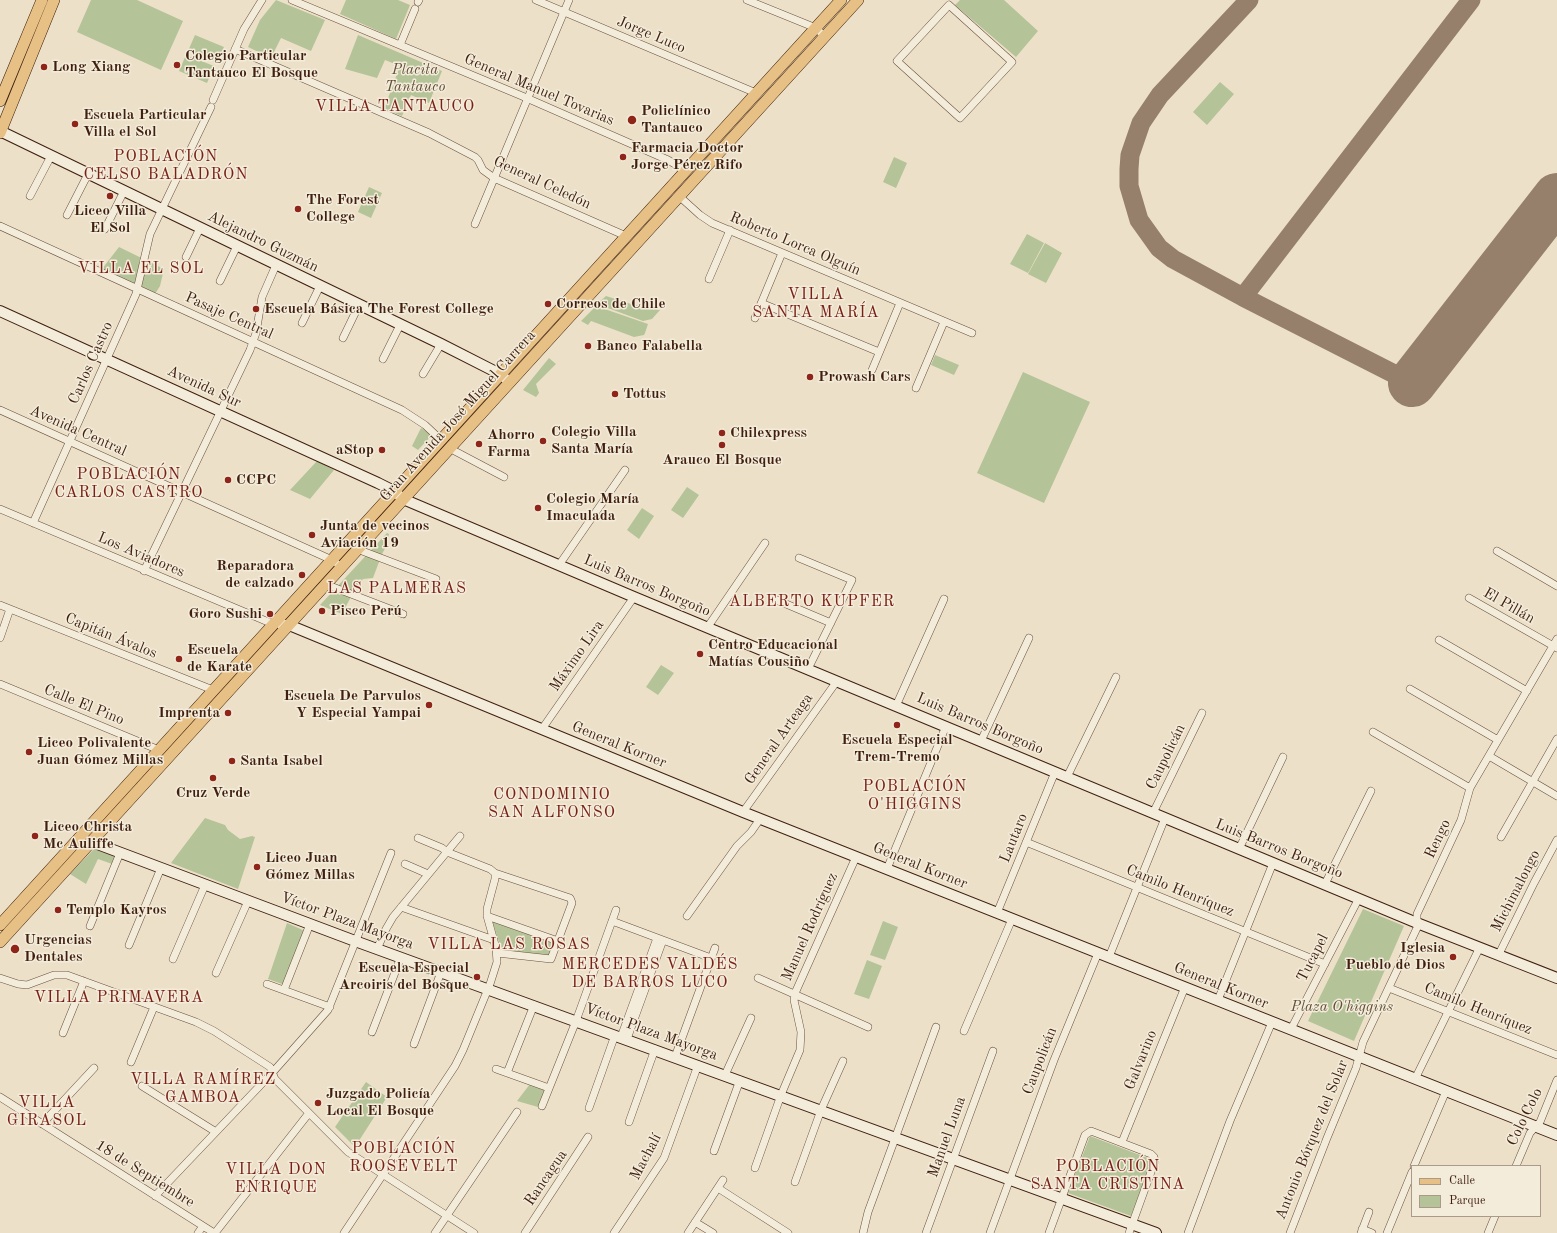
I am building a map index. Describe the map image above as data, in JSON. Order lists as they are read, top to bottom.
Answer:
{
  "streets": {
    "main road": ["Gran Avenida José Miguel Carrera"],
    "street": [
      "Jorge Luco",
      "General Manuel Tovarias",
      "General Celedón",
      "Alejandro Guzmán",
      "Roberto Lorca Olguín",
      "Pasaje Central",
      "Carlos Castro",
      "Avenida Sur",
      "Avenida Central",
      "Los Aviadores",
      "Luis Barros Borgoño",
      "El Pillán",
      "Capitán Ávalos",
      "Máximo Lira",
      "Calle El Pino",
      "General Arteaga",
      "General Korner",
      "Caupolicán",
      "Lautaro",
      "Rengo",
      "Camilo Henríquez",
      "Michimalongo",
      "Víctor Plaza Mayorga",
      "Manuel Rodríguez",
      "Tucapel",
      "Galvarino",
      "Colo Colo",
      "Manuel Luna",
      "Antonio Bórquez del Solar",
      "Machalí",
      "18 de Septiembre",
      "Rancagua"
    ]
  },
  "crossings": [
    ["Jorge Luco", "Gran Avenida José Miguel Carrera"],
    ["General Manuel Tovarias", "Gran Avenida José Miguel Carrera"],
    ["General Celedón", "Carlos Castro"],
    ["General Celedón", "Gran Avenida José Miguel Carrera"],
    ["Alejandro Guzmán", "Carlos Castro"],
    ["Alejandro Guzmán", "Gran Avenida José Miguel Carrera"],
    ["Roberto Lorca Olguín", "Gran Avenida José Miguel Carrera"],
    ["Pasaje Central", "Carlos Castro"],
    ["Pasaje Central", "Gran Avenida José Miguel Carrera"],
    ["Carlos Castro", "Avenida Sur"],
    ["Carlos Castro", "Avenida Central"],
    ["Carlos Castro", "Los Aviadores"],
    ["Avenida Sur", "Gran Avenida José Miguel Carrera"],
    ["Avenida Sur", "Luis Barros Borgoño"],
    ["Gran Avenida José Miguel Carrera", "Avenida Central"],
    ["Gran Avenida José Miguel Carrera", "Los Aviadores"],
    ["Gran Avenida José Miguel Carrera", "Luis Barros Borgoño"],
    ["Gran Avenida José Miguel Carrera", "Capitán Ávalos"],
    ["Gran Avenida José Miguel Carrera", "Calle El Pino"],
    ["Gran Avenida José Miguel Carrera", "General Korner"],
    ["Gran Avenida José Miguel Carrera", "Víctor Plaza Mayorga"],
    ["Los Aviadores", "General Korner"],
    ["Luis Barros Borgoño", "Máximo Lira"],
    ["Luis Barros Borgoño", "General Arteaga"],
    ["Luis Barros Borgoño", "Caupolicán"],
    ["Luis Barros Borgoño", "Lautaro"],
    ["Luis Barros Borgoño", "Rengo"],
    ["Luis Barros Borgoño", "Michimalongo"],
    ["Luis Barros Borgoño", "Tucapel"],
    ["El Pillán", "Rengo"],
    ["Máximo Lira", "General Korner"],
    ["General Arteaga", "General Korner"],
    ["General Korner", "Caupolicán"],
    ["General Korner", "Lautaro"],
    ["General Korner", "Rengo"],
    ["General Korner", "Michimalongo"],
    ["General Korner", "Manuel Rodríguez"],
    ["General Korner", "Tucapel"],
    ["General Korner", "Galvarino"],
    ["General Korner", "Colo Colo"],
    ["General Korner", "Antonio Bórquez del Solar"],
    ["Caupolicán", "Víctor Plaza Mayorga"],
    ["Lautaro", "Camilo Henríquez"],
    ["Rengo", "Camilo Henríquez"],
    ["Rengo", "Antonio Bórquez del Solar"],
    ["Camilo Henríquez", "Michimalongo"],
    ["Camilo Henríquez", "Tucapel"],
    ["Víctor Plaza Mayorga", "Manuel Rodríguez"],
    ["Víctor Plaza Mayorga", "Manuel Luna"],
    ["Víctor Plaza Mayorga", "Machalí"]
  ],
  "districts": [
    "VILLA TANTAUCO",
    "POBLACIÓN CELSO BALADRÓN",
    "VILLA EL SOL",
    "VILLA SANTA MARÍA",
    "POBLACIÓN CARLOS CASTRO",
    "LAS PALMERAS",
    "ALBERTO KUPFER",
    "POBLACIÓN O'HIGGINS",
    "CONDOMINIO SAN ALFONSO",
    "VILLA LAS ROSAS",
    "MERCEDES VALDÉS DE BARROS LUCO",
    "VILLA PRIMAVERA",
    "VILLA RAMÍREZ GAMBOA",
    "VILLA GIRASOL",
    "POBLACIÓN ROOSEVELT",
    "POBLACIÓN SANTA CRISTINA",
    "VILLA DON ENRIQUE"
  ],
  "parks": ["Placita Tantauco", "Plaza O'higgins"],
  "places": [
    "Colegio Particular Tantauco El Bosque",
    "Long Xiang",
    "Policlínico Tantauco",
    "Escuela Particular Villa el Sol",
    "Farmacia Doctor Jorge Pérez Rifo",
    "Liceo Villa El Sol",
    "The Forest College",
    "Correos de Chile",
    "Escuela Básica The Forest College",
    "Banco Falabella",
    "Prowash Cars",
    "Tottus",
    "Chilexpress",
    "Colegio Villa Santa María",
    "Ahorro Farma",
    "Arauco El Bosque",
    "aStop",
    "CCPC",
    "Colegio María Imaculada",
    "Junta de vecinos Aviación 19",
    "Reparadora de calzado",
    "Pisco Perú",
    "Goro Sushi",
    "Centro Educacional Matías Cousiño",
    "Escuela de Karate",
    "Escuela De Parvulos Y Especial Yampai",
    "Imprenta",
    "Escuela Especial Trem-Tremo",
    "Liceo Polivalente Juan Gómez Millas",
    "Santa Isabel",
    "Cruz Verde",
    "Liceo Christa Mc Auliffe",
    "Liceo Juan Gómez Millas",
    "Templo Kayros",
    "Urgencias Dentales",
    "Iglesia Pueblo de Dios",
    "Escuela Especial Arcoiris del Bosque",
    "Juzgado Policía Local El Bosque"
  ],
  "legend": ["Calle", "Parque"]
}
